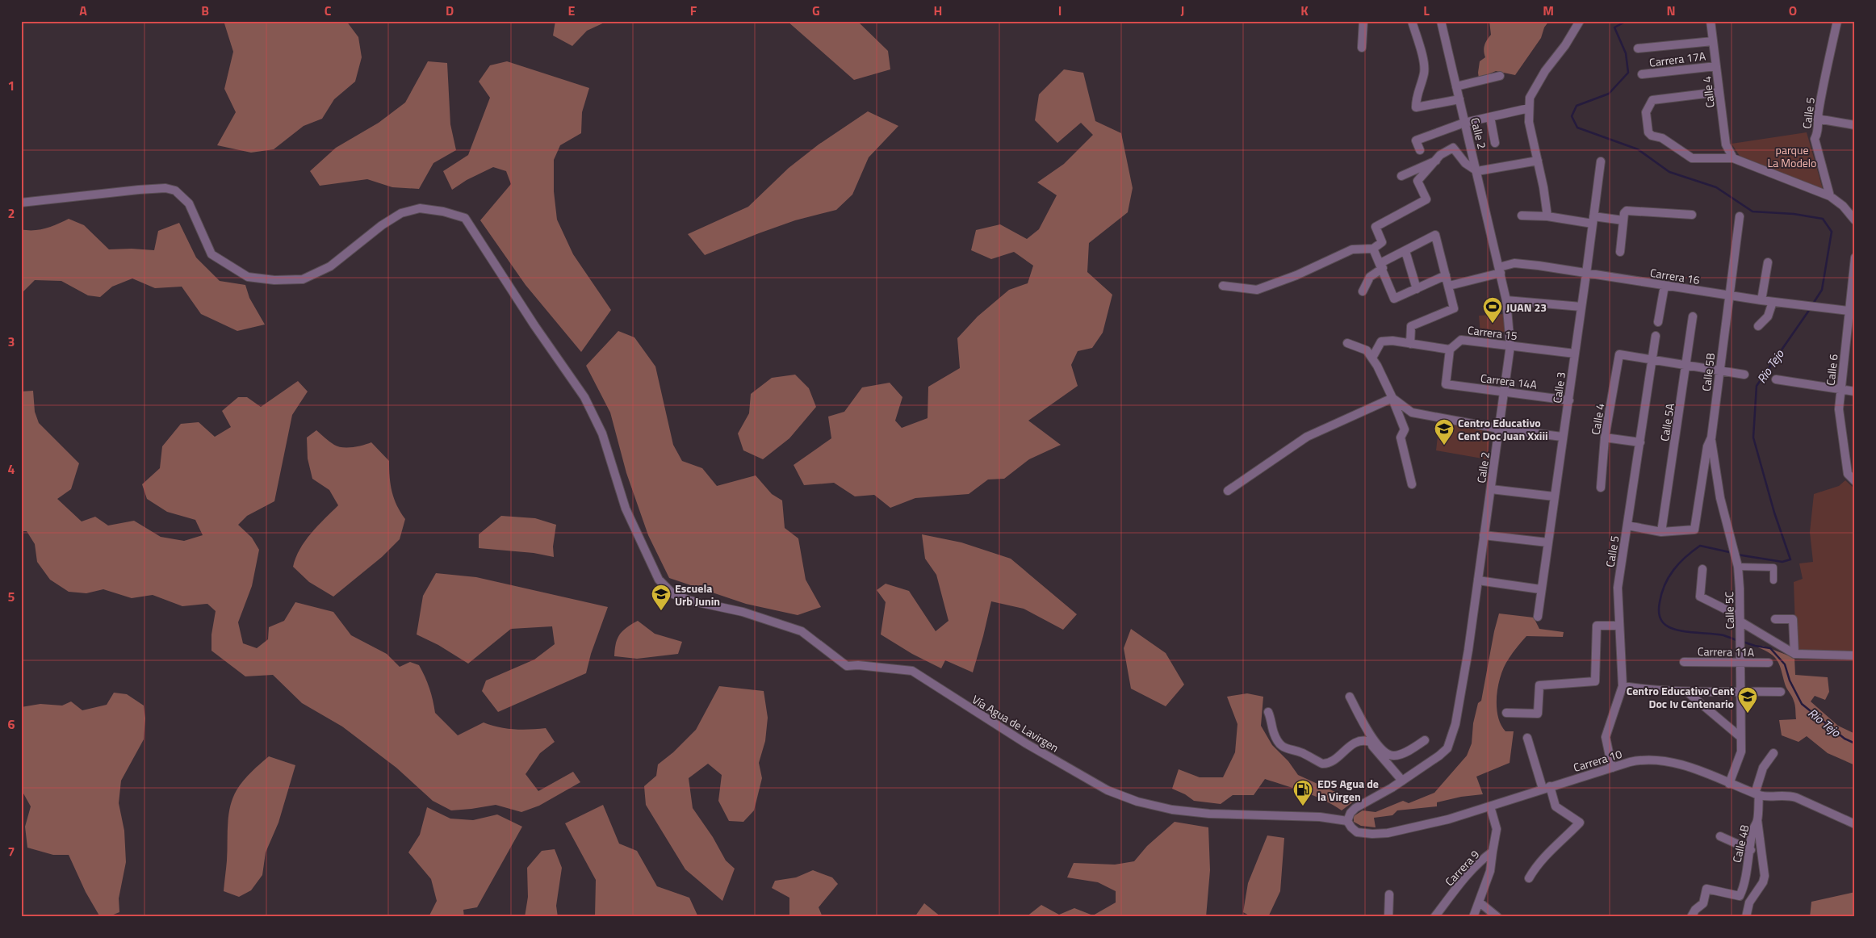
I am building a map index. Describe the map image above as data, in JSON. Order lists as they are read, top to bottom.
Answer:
{
  "streets": {
    "street": [
      "Carrera 17A",
      "Calle 4",
      "Calle 5",
      "Calle 2",
      "Carrera 16",
      "Carrera 15",
      "Calle 6",
      "Calle 5B",
      "Carrera 14A",
      "Calle 3",
      "Calle 5A",
      "Calle 5C",
      "Carrera 11A",
      "Vía Agua de Lavirgen",
      "Carrera 10",
      "Calle 4B",
      "Carrera 9"
    ]
  },
  "crossings": [
    ["Carrera 17A", "Calle 4"],
    ["Calle 4", "Calle 5"],
    ["Calle 5", "Carrera 10"],
    ["Calle 2", "Carrera 16"],
    ["Calle 2", "Carrera 15"],
    ["Calle 2", "Carrera 14A"],
    ["Calle 2", "Vía Agua de Lavirgen"],
    ["Calle 2", "Carrera 10"],
    ["Carrera 16", "Calle 6"],
    ["Carrera 16", "Calle 5B"],
    ["Carrera 16", "Calle 3"],
    ["Carrera 15", "Carrera 14A"],
    ["Carrera 15", "Calle 3"],
    ["Calle 5B", "Calle 5A"],
    ["Calle 5B", "Calle 5C"],
    ["Carrera 14A", "Calle 3"],
    ["Calle 5C", "Carrera 11A"],
    ["Calle 5C", "Carrera 10"],
    ["Vía Agua de Lavirgen", "Carrera 10"],
    ["Carrera 10", "Calle 4B"],
    ["Carrera 10", "Carrera 9"]
  ],
  "water": ["Rio Tejo"],
  "parks": ["parque La Modelo"],
  "places": {
    "sports": ["JUAN 23"],
    "school or university": ["Centro Educativo Cent Doc Juan Xxiii", "Escuela Urb Junin", "Centro Educativo Cent Doc Iv Centenario"],
    "fuel station": ["EDS Agua de la Virgen"]
  },
  "grid": {
    "columns": [
      "A",
      "B",
      "C",
      "D",
      "E",
      "F",
      "G",
      "H",
      "I",
      "J",
      "K",
      "L",
      "M",
      "N",
      "O"
    ],
    "rows": [
      "1",
      "2",
      "3",
      "4",
      "5",
      "6",
      "7"
    ]
  }
}
